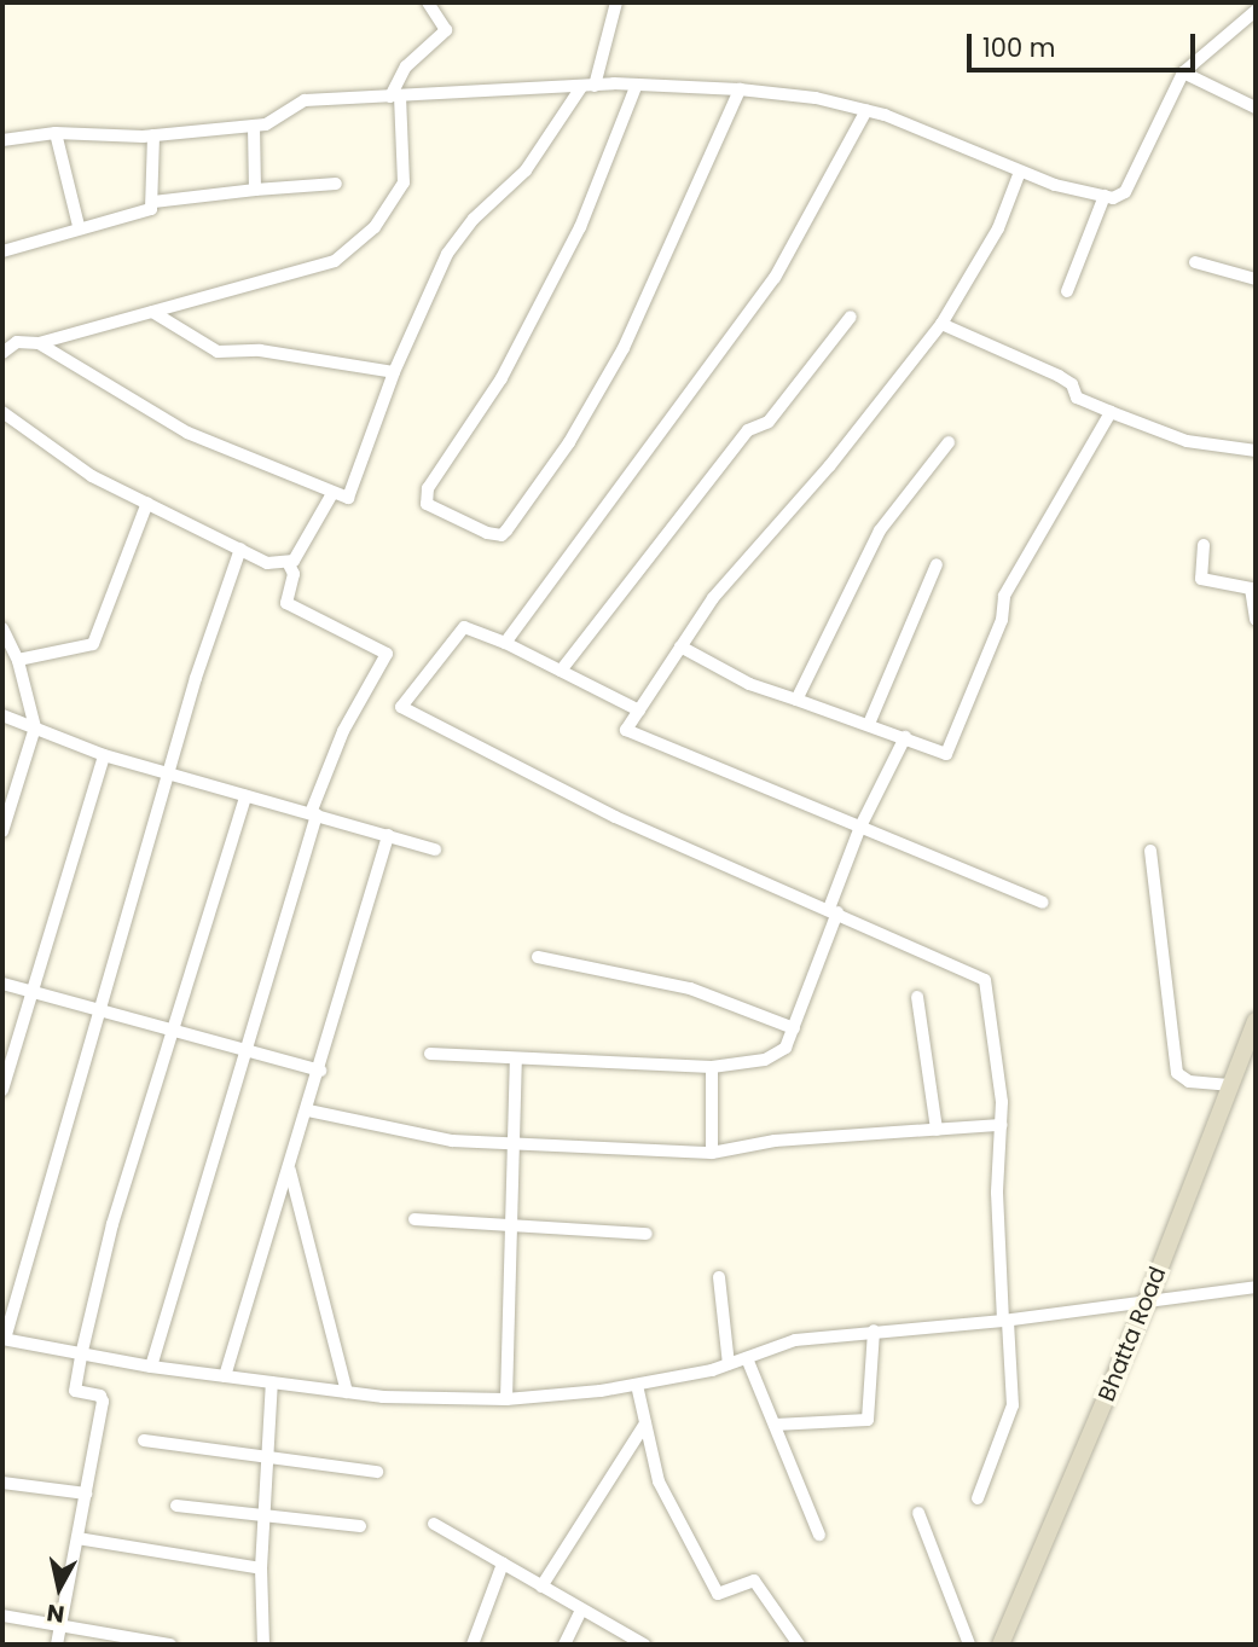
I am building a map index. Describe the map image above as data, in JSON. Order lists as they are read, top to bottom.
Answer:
{
  "streets": {
    "main road": ["Bhatta Road"]
  },
  "scale_bar": "100 m",
  "north": "bottom"
}
